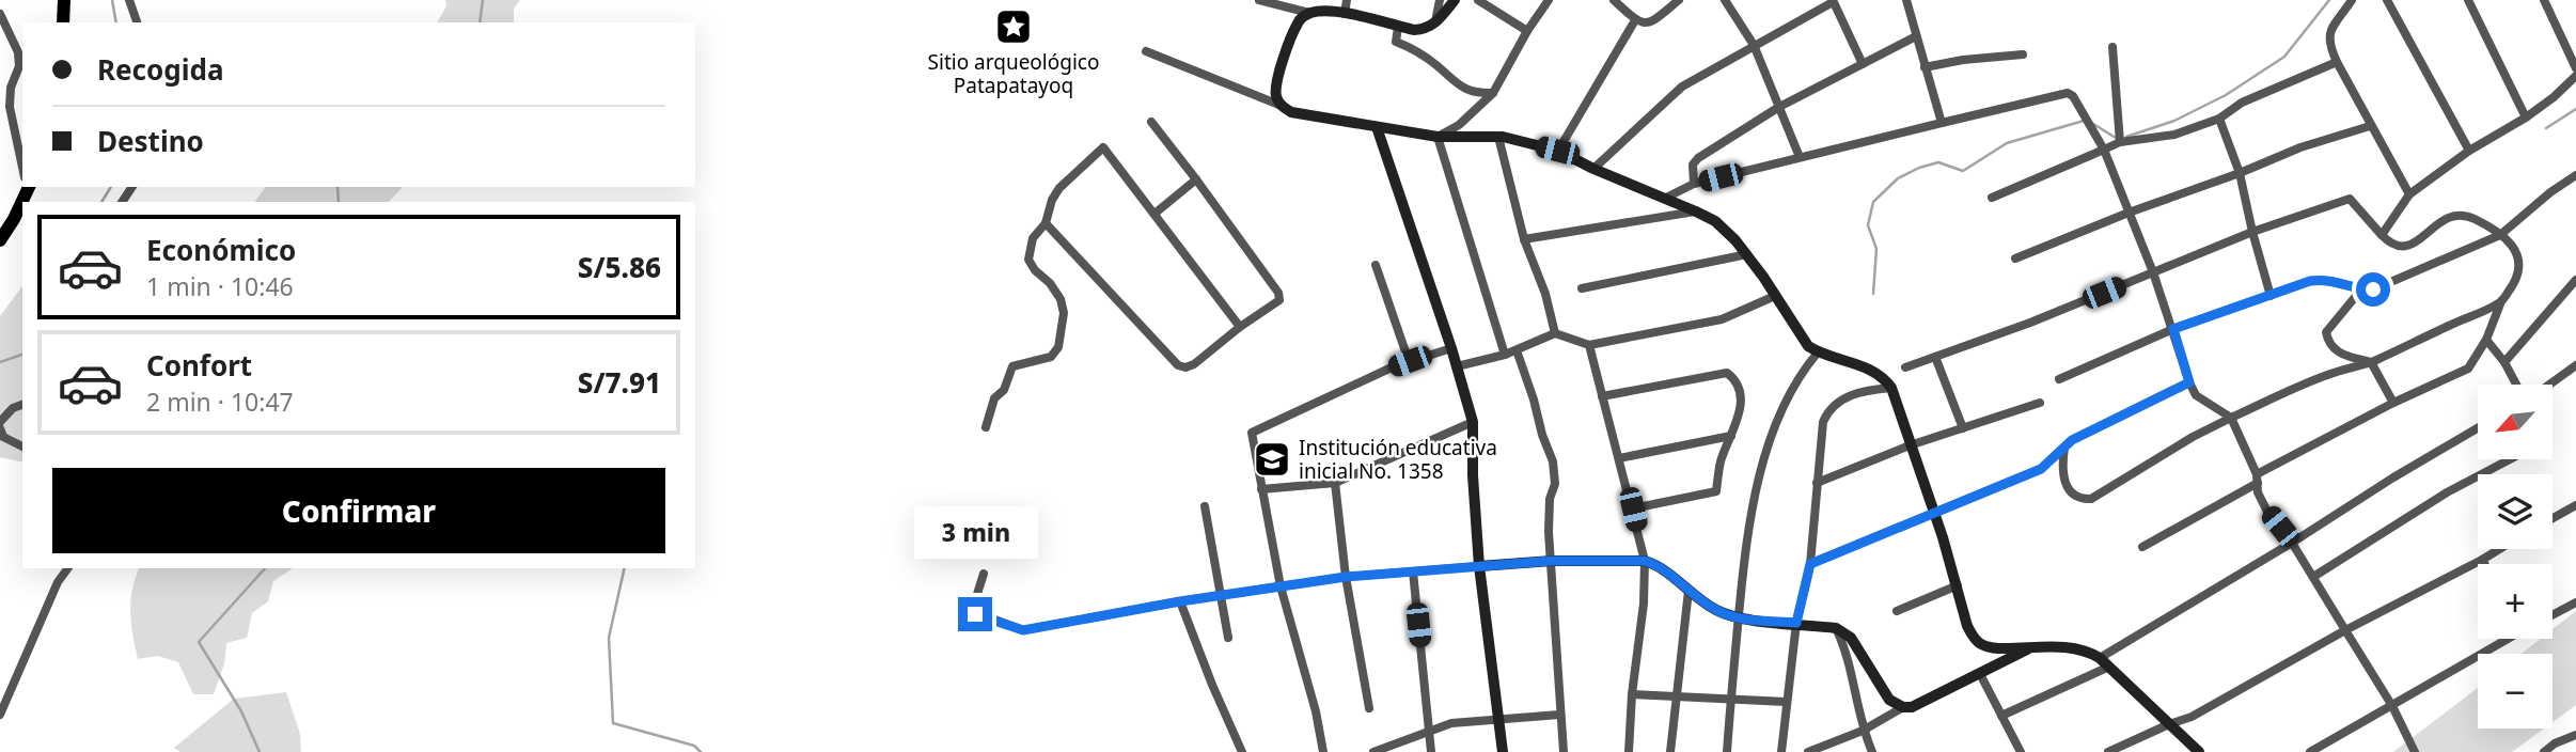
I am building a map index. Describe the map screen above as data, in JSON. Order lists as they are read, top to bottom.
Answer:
{
  "places": {
    "place": ["Sitio arqueológico Patapatayoq"],
    "school or university": ["Institución educativa inicial No. 1358"]
  },
  "north": "bottom left",
  "page": {
    "banner": ["Recogida", "Destino"],
    "list": [
      {
        "name": "Económico",
        "note": "1 min · 10:46",
        "value": "S/5.86"
      },
      {
        "name": "Confort",
        "note": "2 min · 10:47",
        "value": "S/7.91"
      }
    ],
    "map_buttons": ["+", "−"],
    "buttons": "Confirmar",
    "bubble": "3 min"
  }
}
